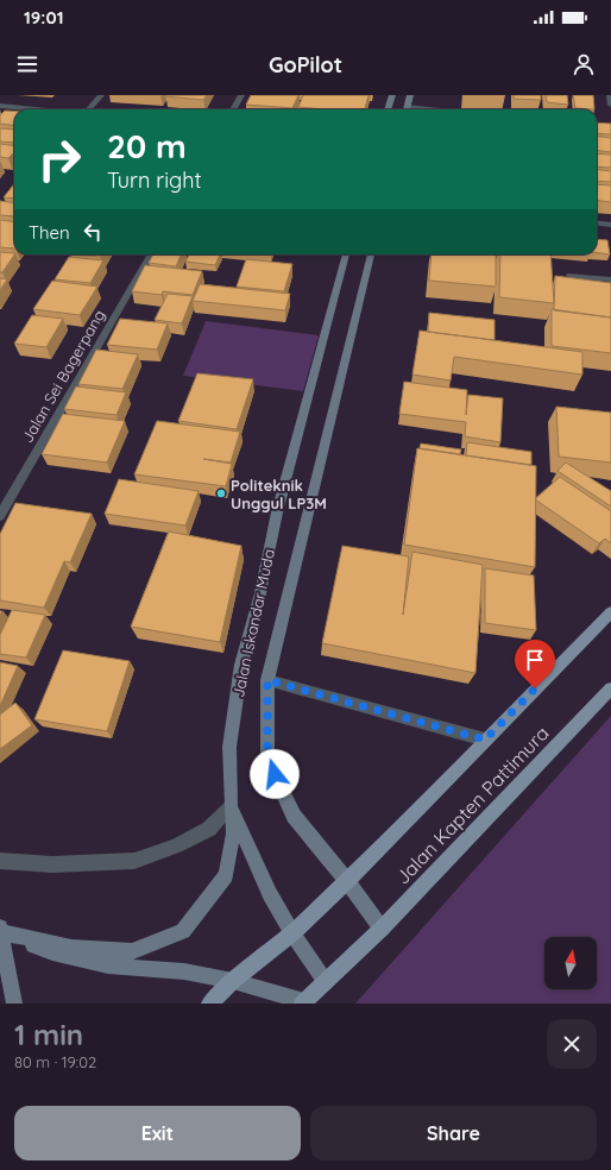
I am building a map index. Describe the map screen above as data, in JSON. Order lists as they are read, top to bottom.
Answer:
{
  "streets": {
    "main road": ["Jalan Iskandar Muda", "Jalan Kapten Pattimura"],
    "street": ["Jalan Sei Bagerpang"]
  },
  "crossings": [
    ["Jalan Iskandar Muda", "Jalan Kapten Pattimura"]
  ],
  "places": ["Politeknik Unggul LP3M"],
  "north": "top",
  "page": {
    "status": "19:01",
    "header": "GoPilot",
    "turn": ["20 m", "Turn right"],
    "then": "Then",
    "heading": ["1 min", "80 m · 19:02"],
    "buttons": ["Exit", "Share"]
  }
}
